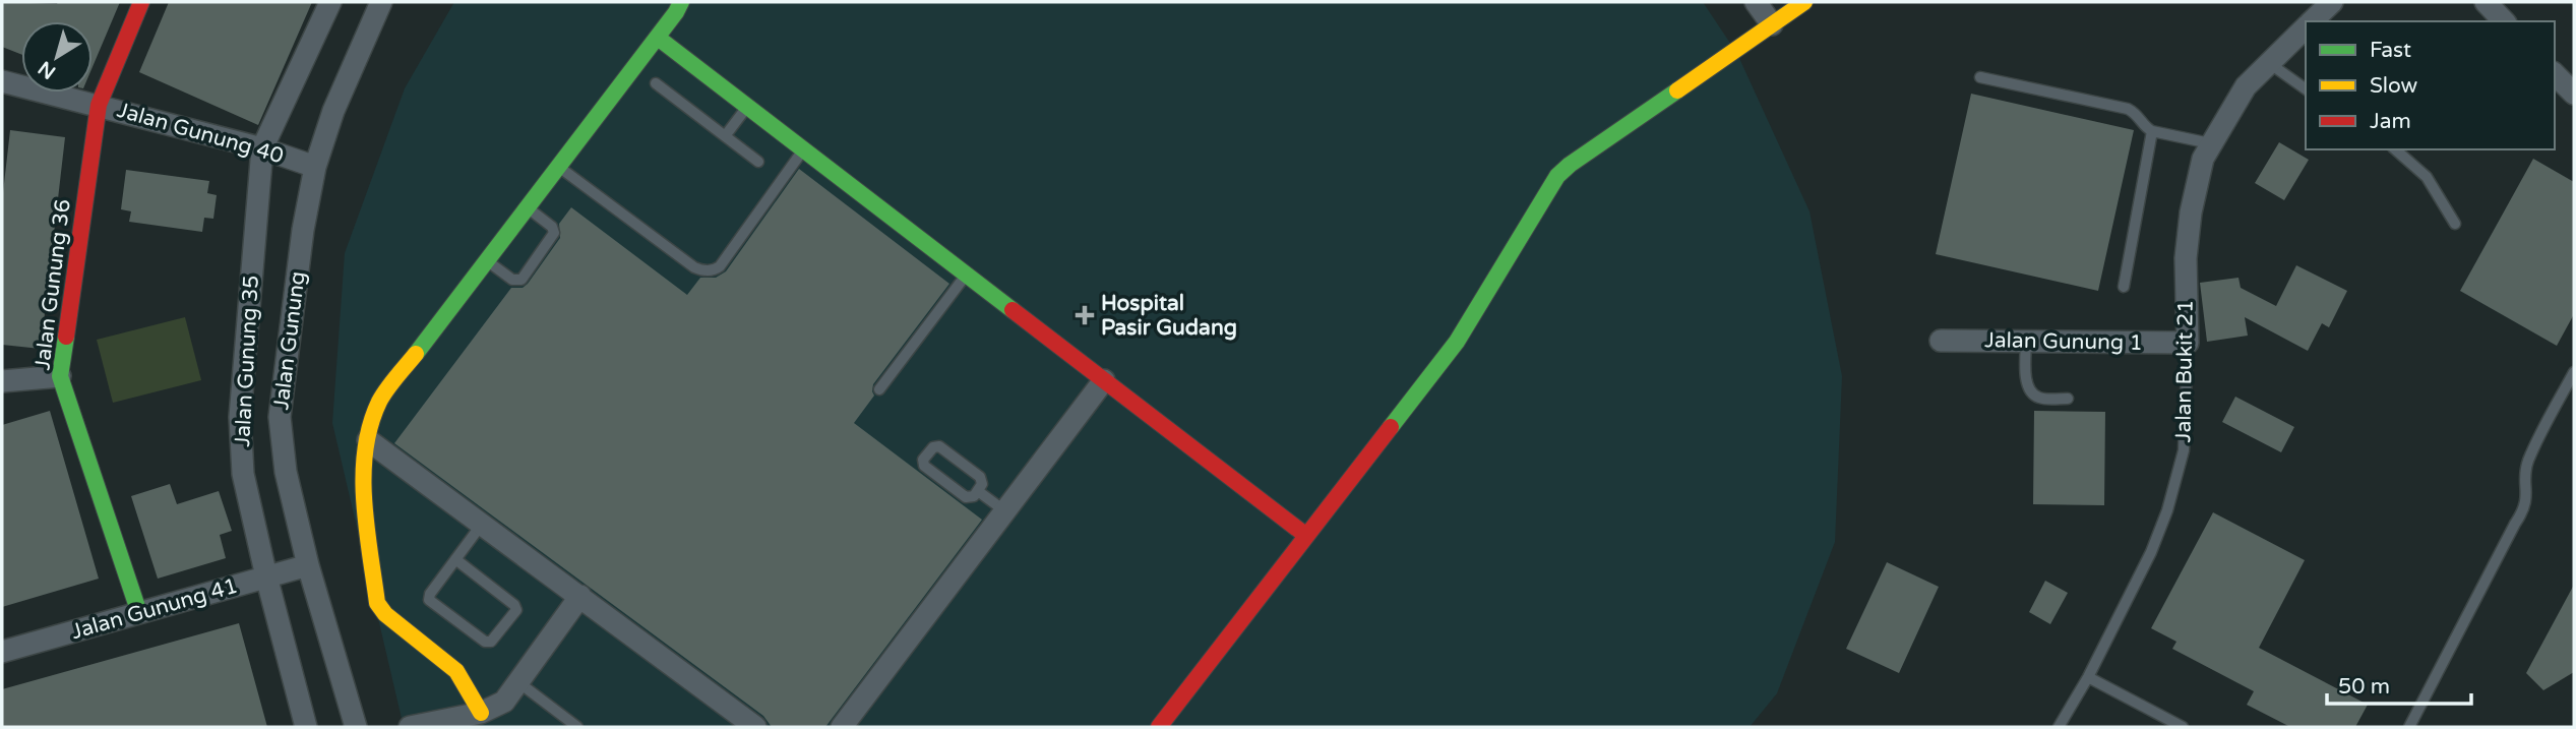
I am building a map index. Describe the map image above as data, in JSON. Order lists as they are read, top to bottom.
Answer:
{
  "streets": {
    "street": [
      "Jalan Gunung 40",
      "Jalan Gunung 36",
      "Jalan Gunung",
      "Jalan Gunung 1",
      "Jalan Gunung 35",
      "Jalan Bukit 21",
      "Jalan Gunung 41"
    ]
  },
  "crossings": [
    ["Jalan Gunung 40", "Jalan Gunung 36"],
    ["Jalan Gunung 40", "Jalan Gunung"],
    ["Jalan Gunung 40", "Jalan Gunung 35"],
    ["Jalan Gunung 36", "Jalan Gunung 41"],
    ["Jalan Gunung", "Jalan Gunung 41"],
    ["Jalan Gunung 1", "Jalan Bukit 21"],
    ["Jalan Gunung 35", "Jalan Gunung 41"]
  ],
  "places": {
    "health": ["Hospital Pasir Gudang"]
  },
  "legend": ["Fast", "Slow", "Jam"],
  "scale_bar": "50 m",
  "north": "bottom left"
}
